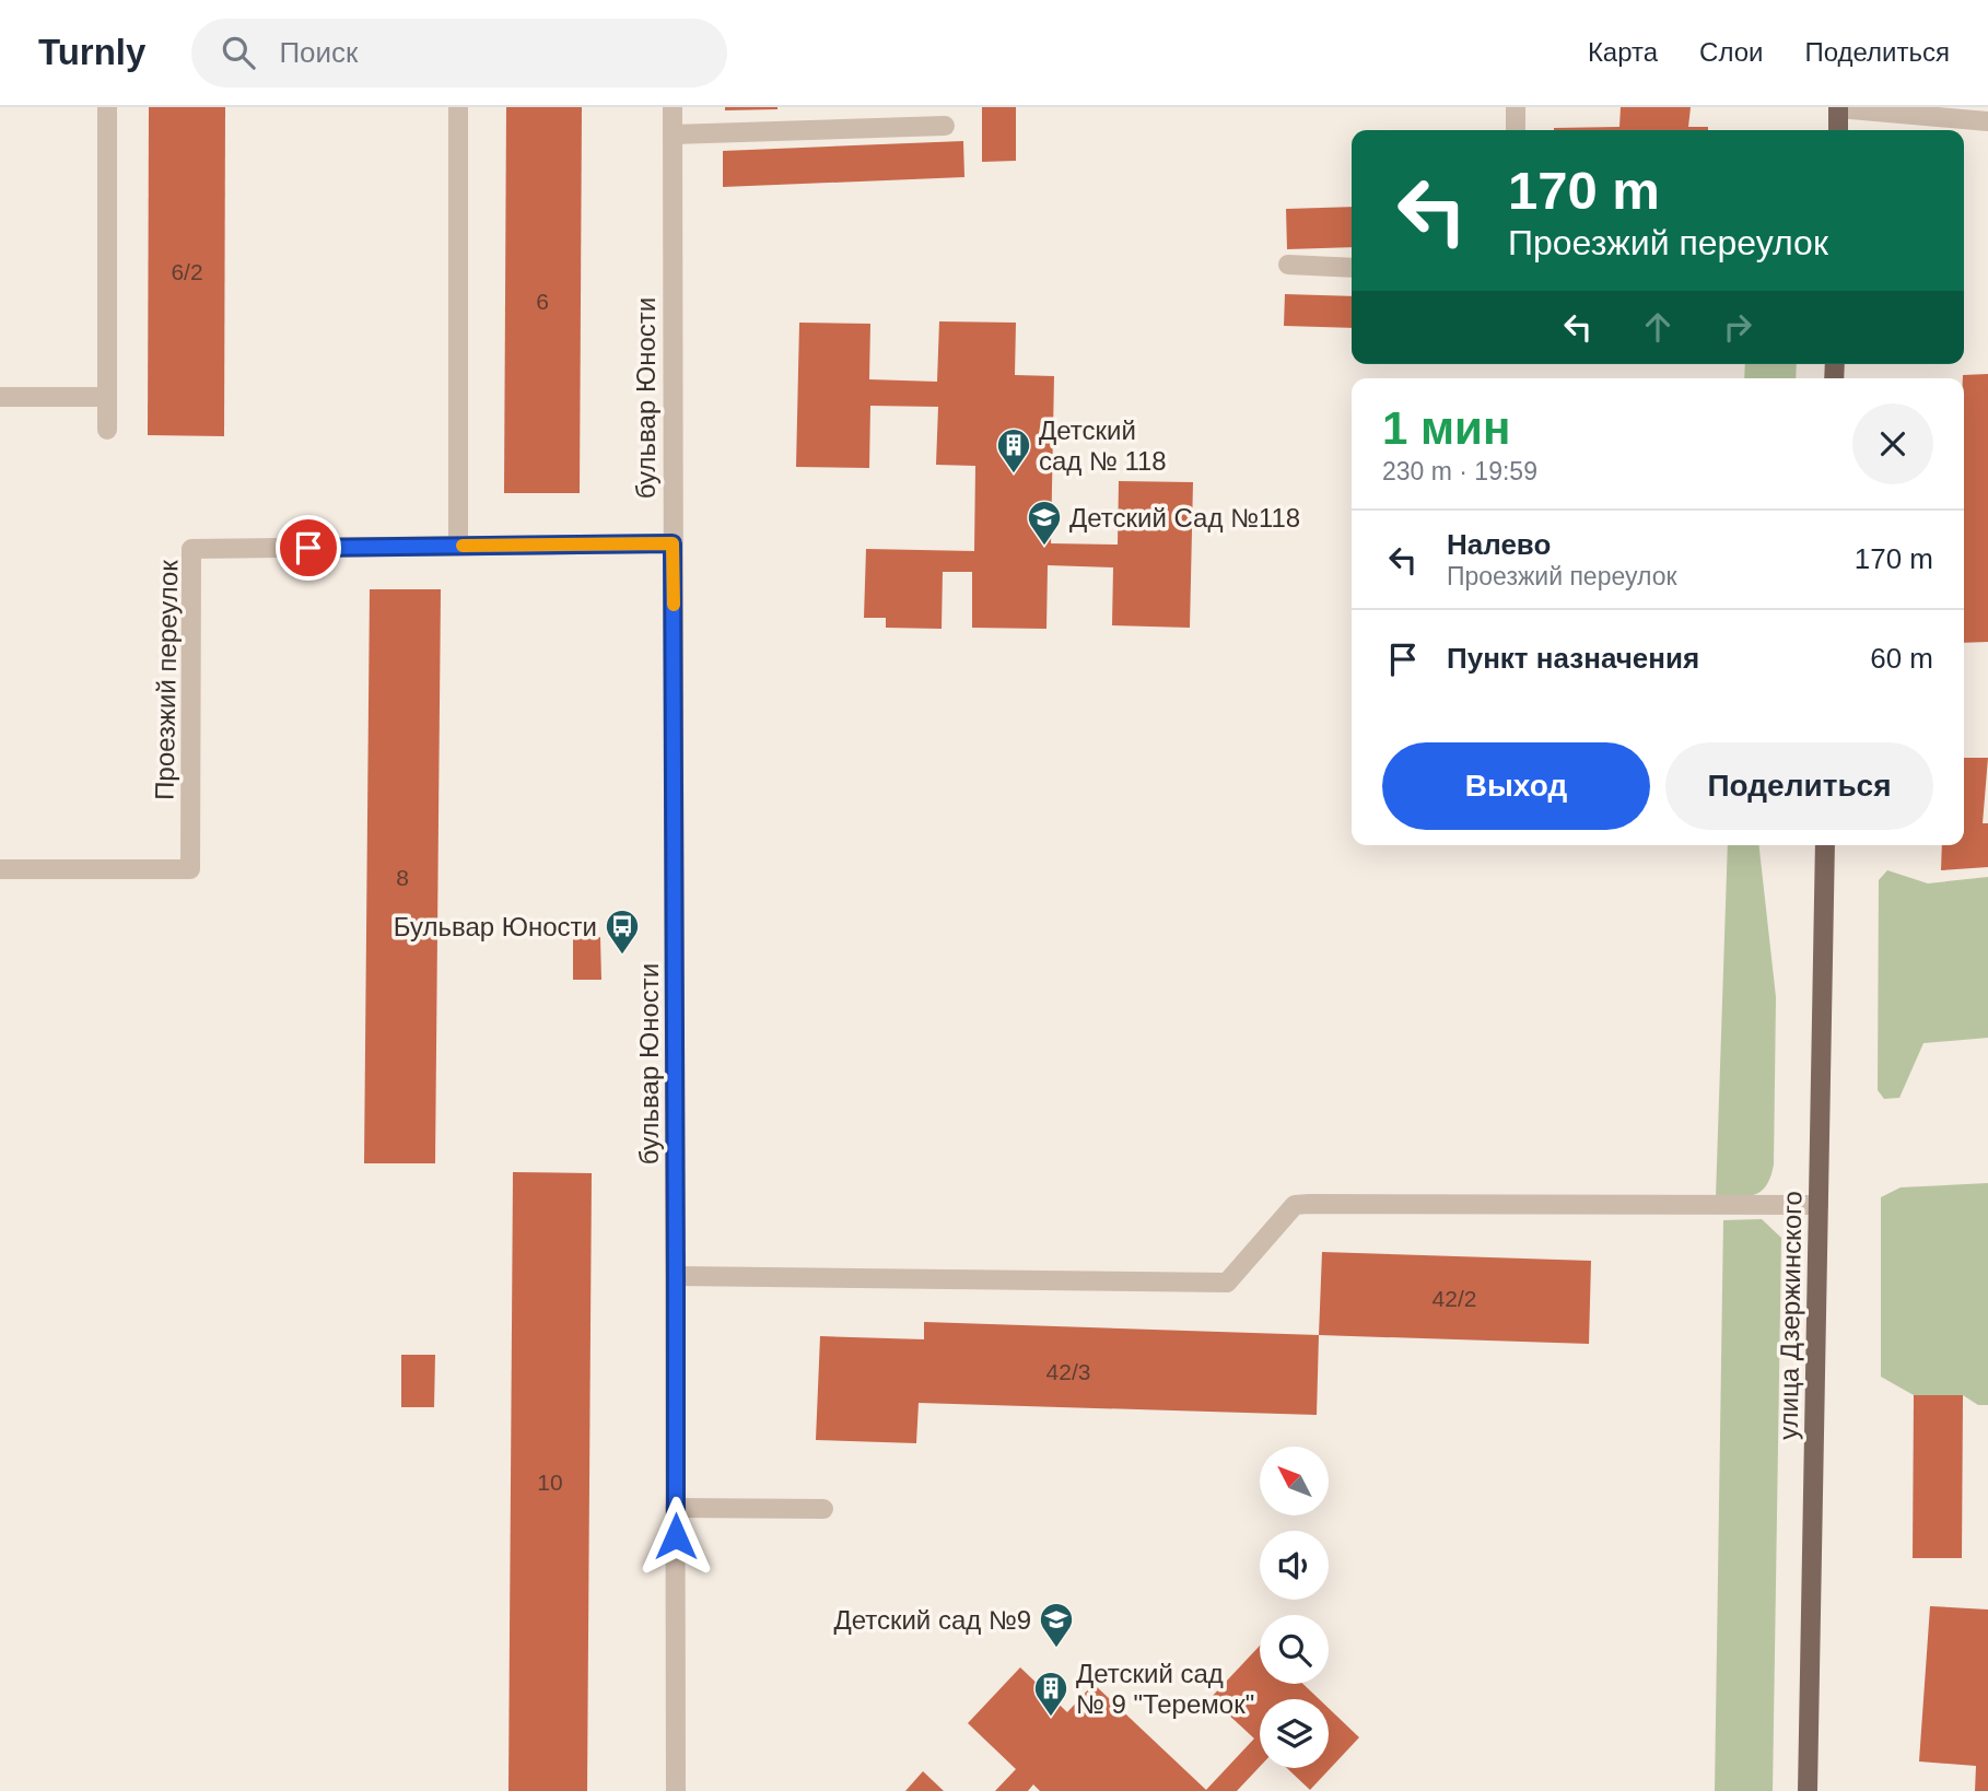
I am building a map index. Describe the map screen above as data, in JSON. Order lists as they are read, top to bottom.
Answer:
{
  "streets": {
    "main road": ["улица Дзержинского"],
    "street": ["бульвар Юности", "Проезжий переулок"]
  },
  "crossings": [
    ["бульвар Юности", "Проезжий переулок"]
  ],
  "places": {
    "building": ["Детский сад № 118", "Детский сад № 9 \"Теремок\""],
    "school or university": ["Детский Сад №118", "Детский сад №9"],
    "bus stop": ["Бульвар Юности"]
  },
  "house_numbers": [
    "6/2",
    "6",
    "8",
    "42/2",
    "42/3",
    "10"
  ],
  "north": "top left",
  "page": {
    "header": "Turnly",
    "search": "Поиск",
    "nav": ["Карта", "Слои", "Поделиться"],
    "turn": ["170 m", "Проезжий переулок"],
    "heading": ["1 мин", "230 m · 19:59"],
    "list": [
      {
        "name": "Налево",
        "note": "Проезжий переулок",
        "value": "170 m"
      },
      {
        "name": "Пункт назначения",
        "value": "60 m"
      }
    ],
    "buttons": ["Выход", "Поделиться"]
  }
}
